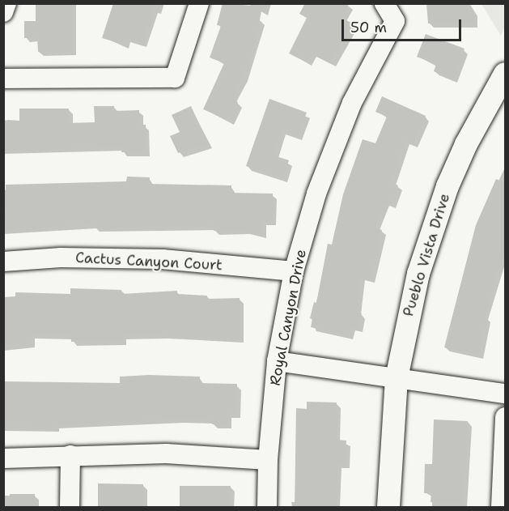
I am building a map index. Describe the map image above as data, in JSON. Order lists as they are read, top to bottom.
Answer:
{
  "streets": {
    "street": ["Pueblo Vista Drive", "Cactus Canyon Court", "Royal Canyon Drive"]
  },
  "crossings": [
    ["Cactus Canyon Court", "Royal Canyon Drive"]
  ],
  "scale_bar": "50 m"
}
